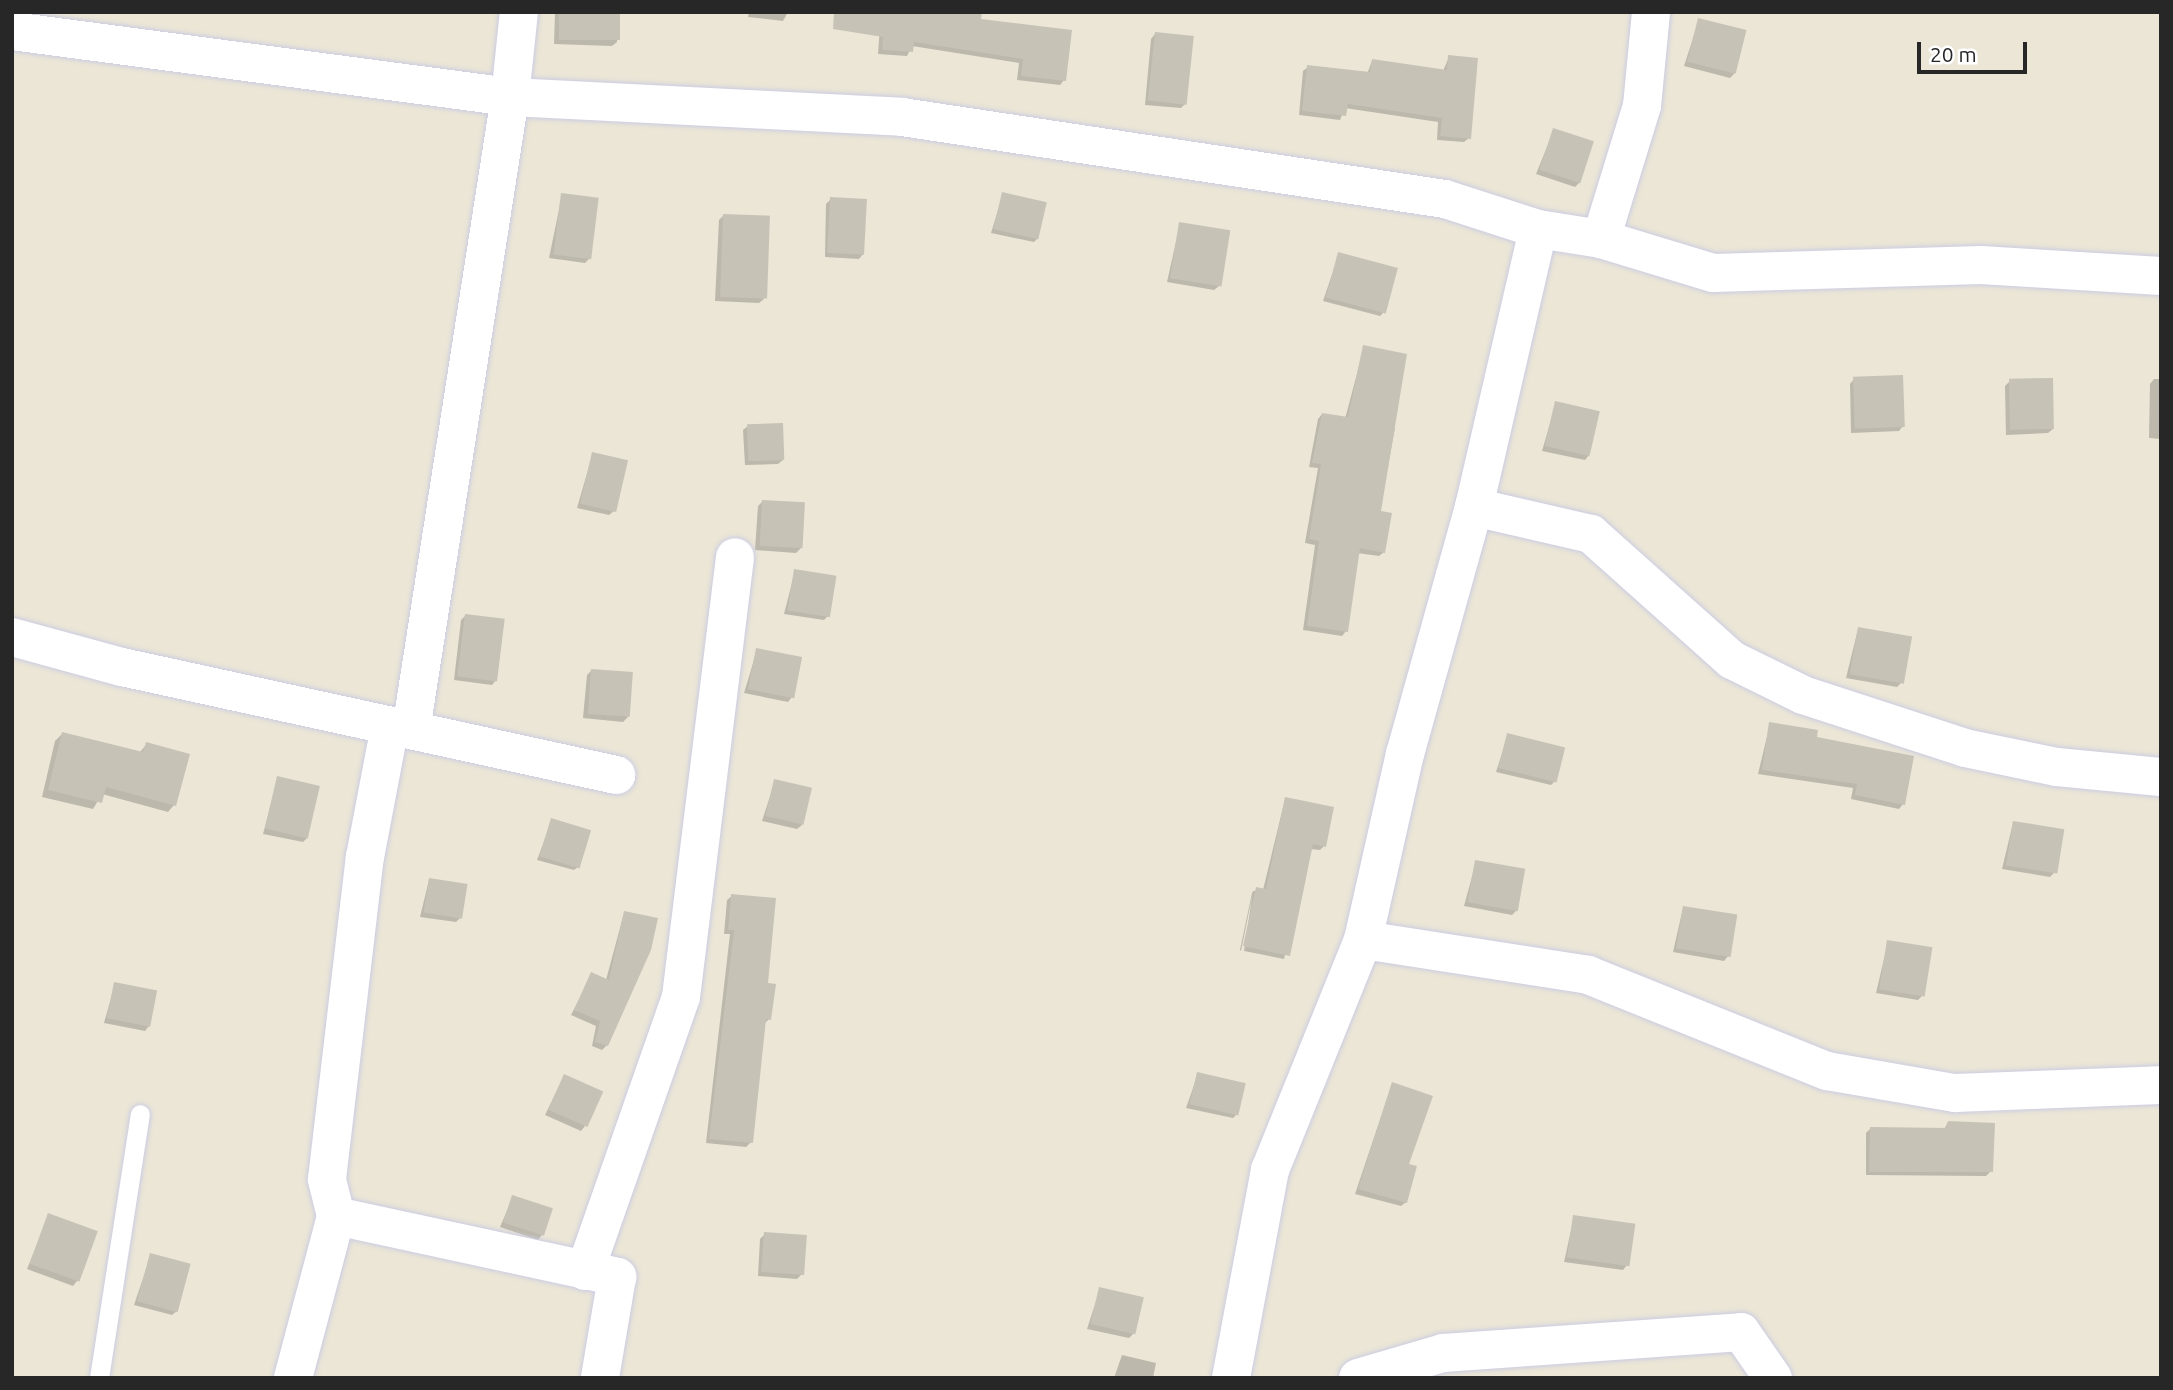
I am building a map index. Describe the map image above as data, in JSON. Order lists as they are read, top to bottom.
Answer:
{
  "scale_bar": "20 m"
}
